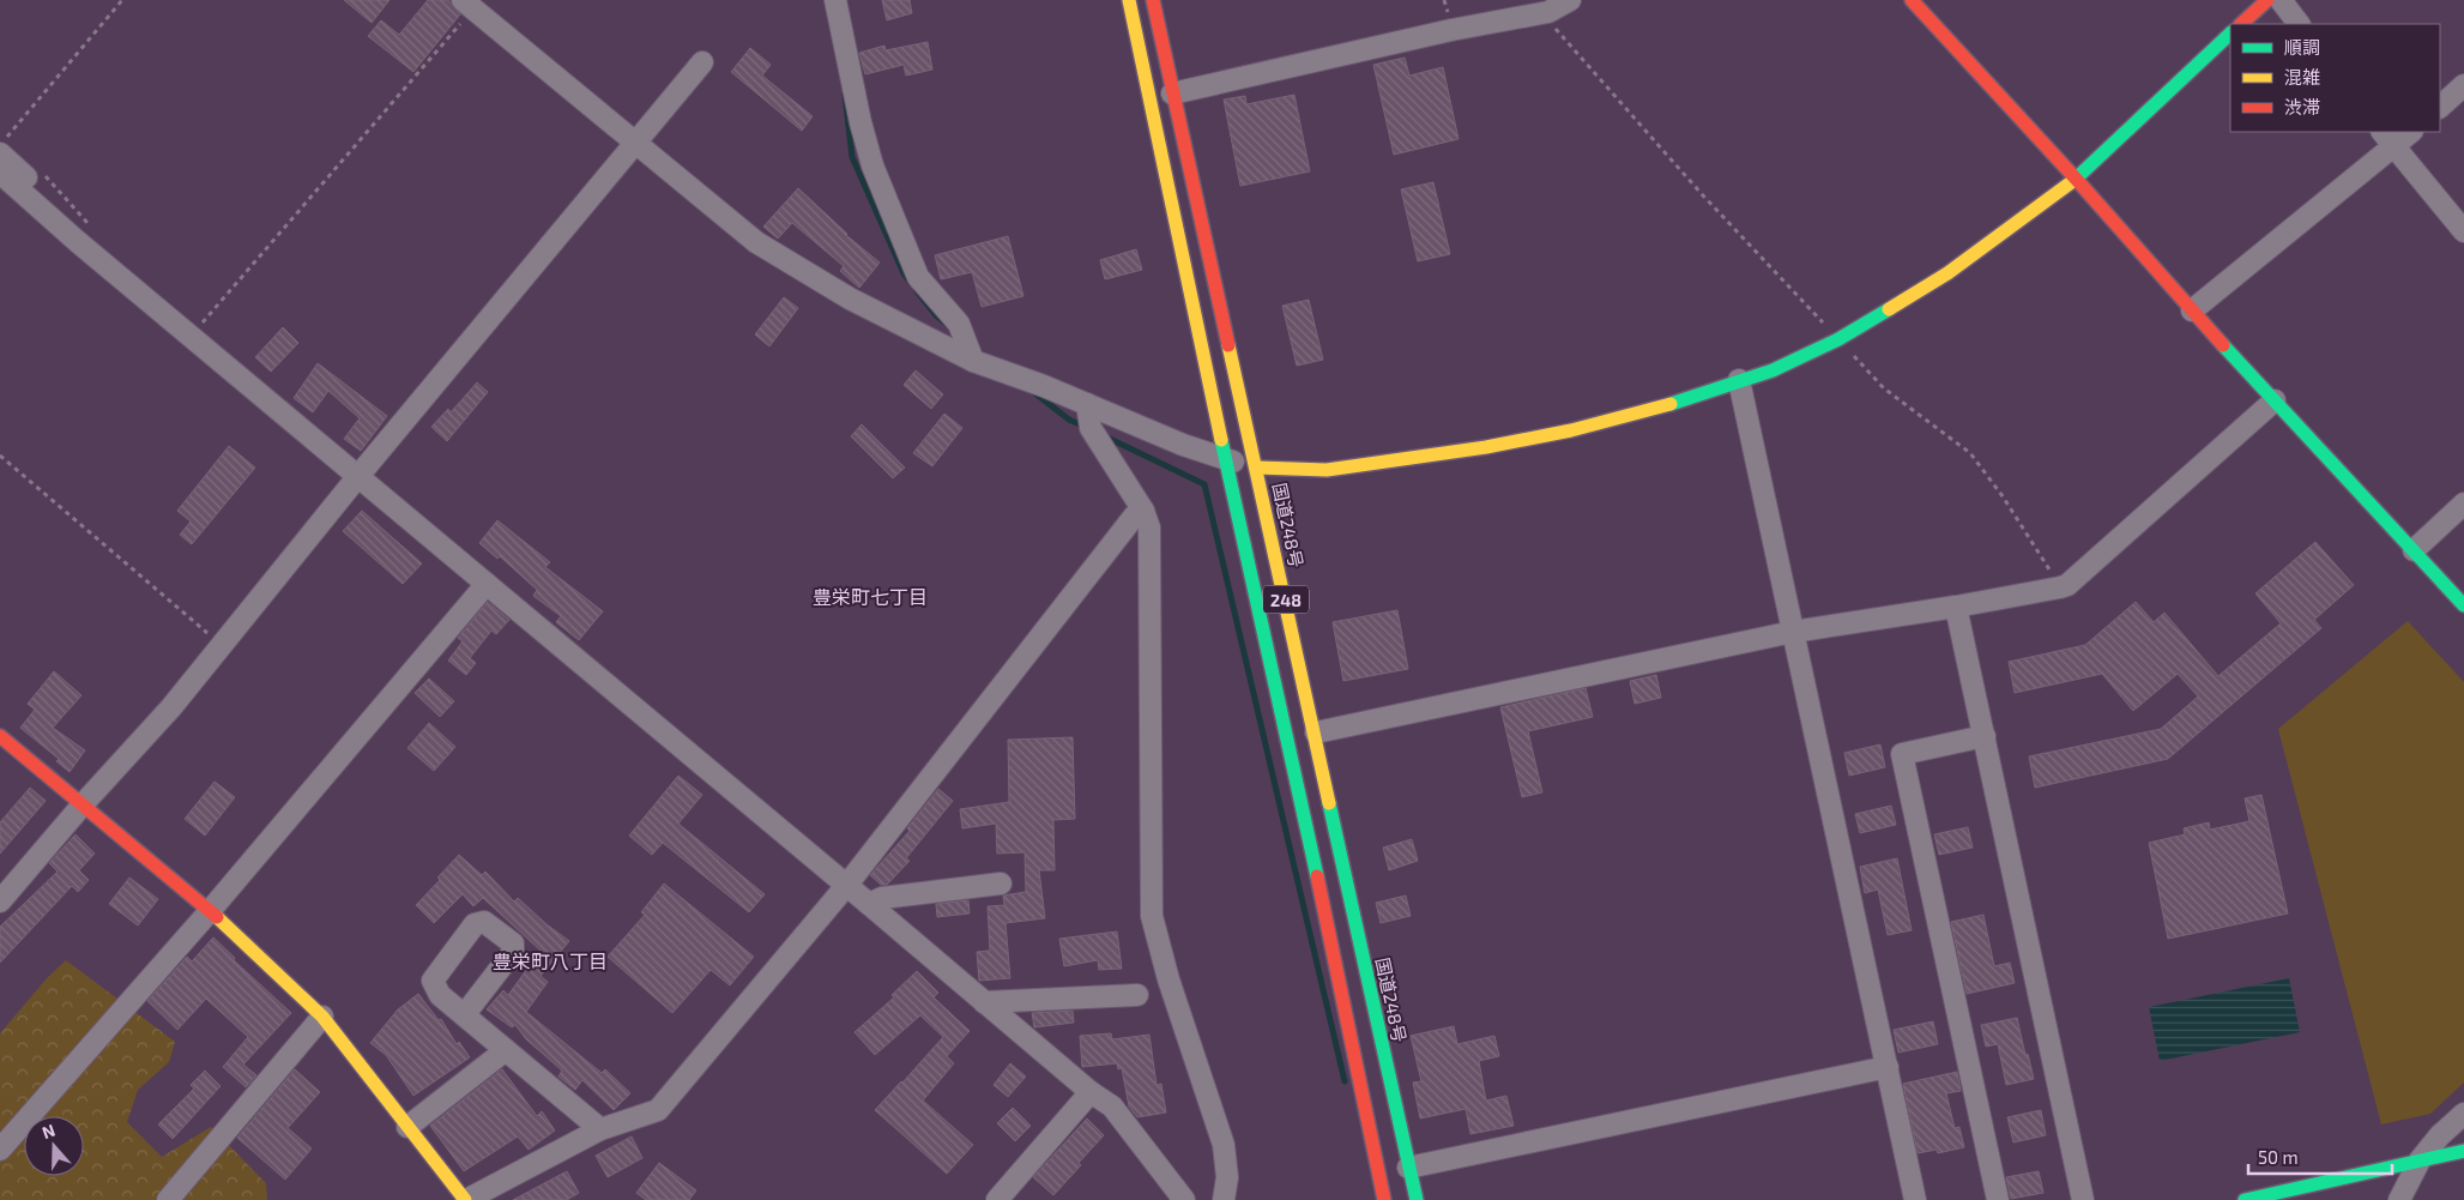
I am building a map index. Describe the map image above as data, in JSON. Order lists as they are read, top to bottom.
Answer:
{
  "streets": {
    "main road": ["国道248号", "248"]
  },
  "districts": ["豊栄町七丁目", "豊栄町八丁目"],
  "legend": ["順調", "混雑", "渋滞"],
  "scale_bar": "50 m",
  "north": "top"
}
